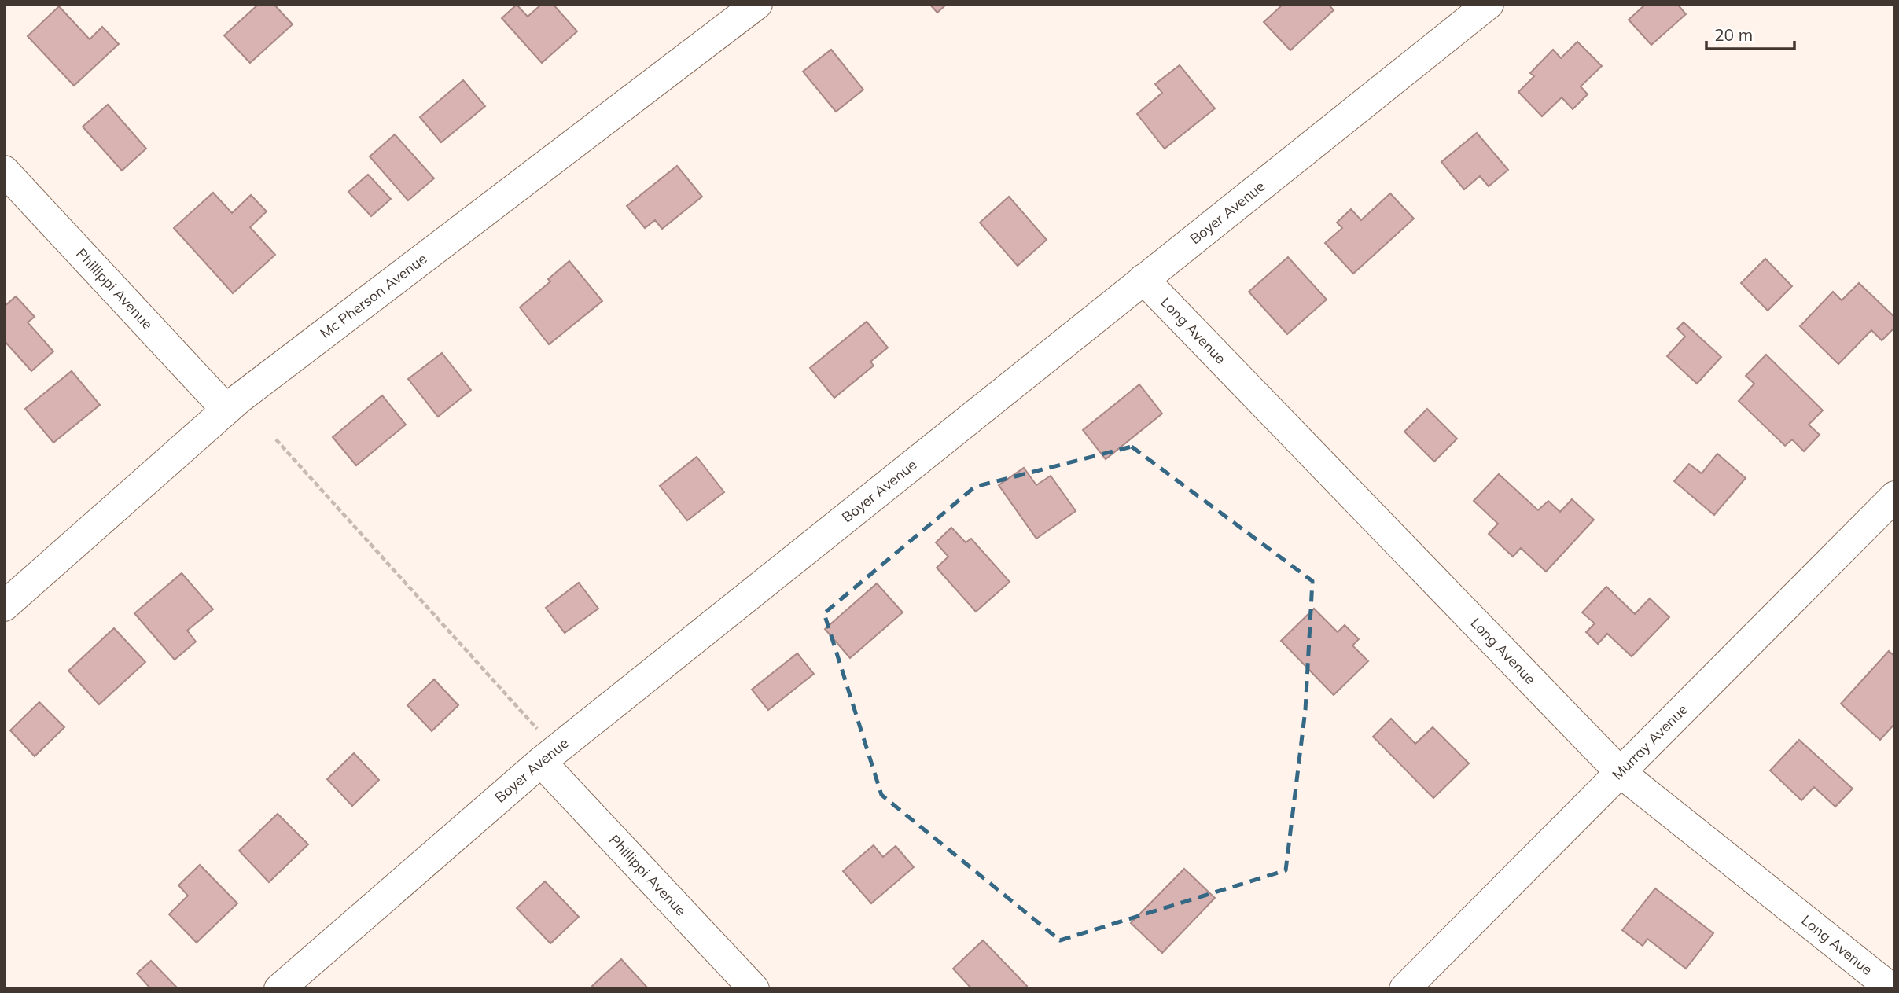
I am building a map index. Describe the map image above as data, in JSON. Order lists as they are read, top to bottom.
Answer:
{
  "streets": {
    "street": [
      "Boyer Avenue",
      "Phillippi Avenue",
      "Mc Pherson Avenue",
      "Long Avenue",
      "Murray Avenue"
    ]
  },
  "crossings": [
    ["Boyer Avenue", "Phillippi Avenue"],
    ["Boyer Avenue", "Long Avenue"],
    ["Phillippi Avenue", "Mc Pherson Avenue"],
    ["Long Avenue", "Murray Avenue"]
  ],
  "scale_bar": "20 m"
}
